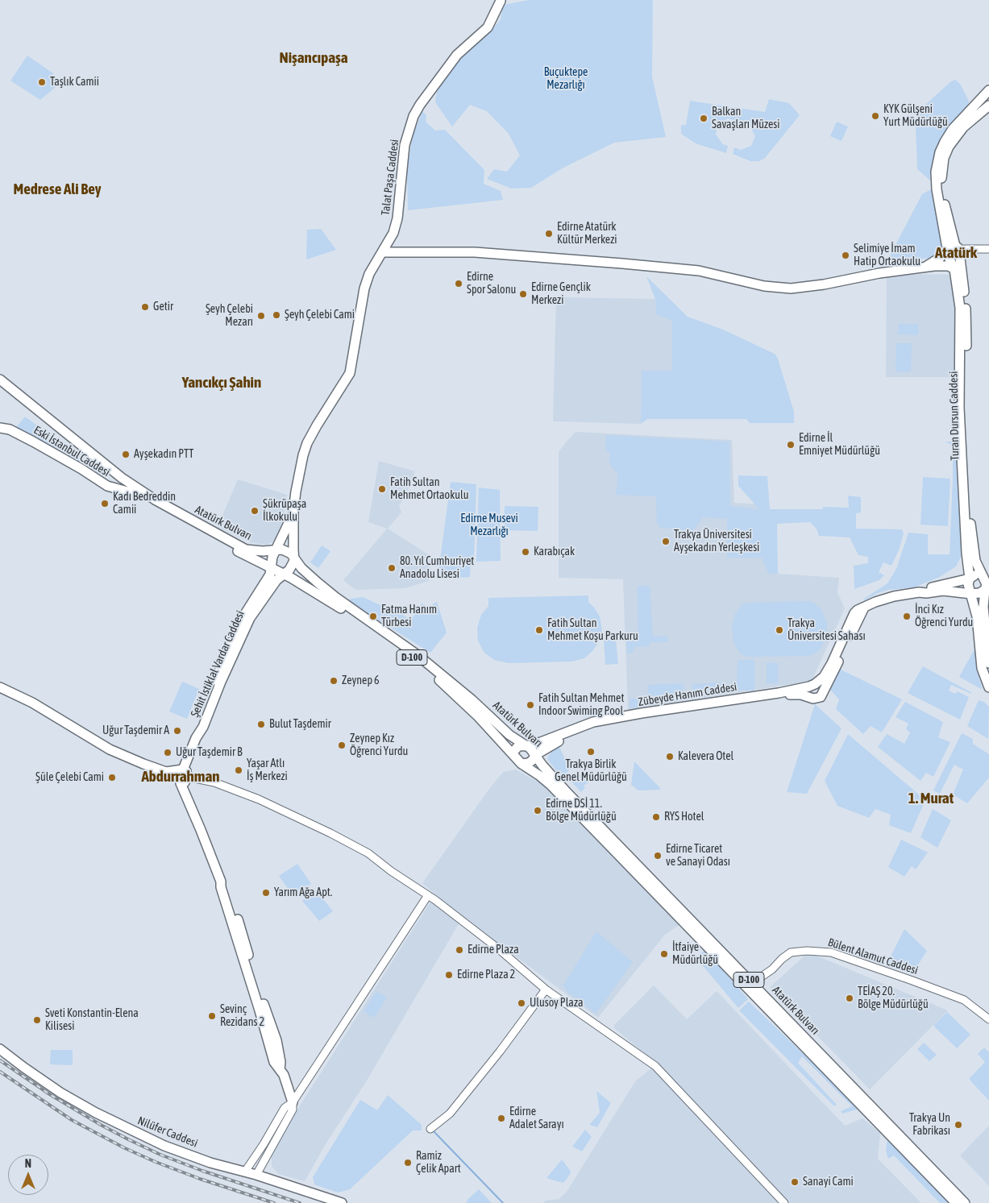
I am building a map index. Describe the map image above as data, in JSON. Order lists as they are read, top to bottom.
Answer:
{
  "streets": {
    "main road": [
      "Talat Paşa Caddesi",
      "Turan Dursun Caddesi",
      "Eski İstanbul Caddesi",
      "Atatürk Bulvarı",
      "D-100",
      "Şehit İstiklal Vardar Caddesi",
      "Zübeyde Hanım Caddesi",
      "Nilüfer Caddesi"
    ],
    "street": ["Bülent Alamut Caddesi"]
  },
  "crossings": [
    ["Talat Paşa Caddesi", "Atatürk Bulvarı"],
    ["Talat Paşa Caddesi", "Şehit İstiklal Vardar Caddesi"],
    ["Eski İstanbul Caddesi", "Atatürk Bulvarı"],
    ["Atatürk Bulvarı", "Şehit İstiklal Vardar Caddesi"],
    ["Atatürk Bulvarı", "Zübeyde Hanım Caddesi"],
    ["Atatürk Bulvarı", "Bülent Alamut Caddesi"]
  ],
  "districts": [
    "Nişancıpaşa",
    "Medrese Ali Bey",
    "Atatürk",
    "Yancıkçı Şahin",
    "Abdurrahman",
    "1. Murat"
  ],
  "parks": ["Buçuktepe Mezarlığı", "Edirne Musevi Mezarlığı"],
  "places": [
    "Taşlık Camii",
    "KYK Gülşeni Yurt Müdürlüğü",
    "Balkan Savaşları Müzesi",
    "Edirne Atatürk Kültür Merkezi",
    "Selimiye İmam Hatip Ortaokulu",
    "Edirne Spor Salonu",
    "Edirne Gençlik Merkezi",
    "Getir",
    "Şeyh Çelebi Cami",
    "Şeyh Çelebi Mezarı",
    "Edirne İl Emniyet Müdürlüğü",
    "Ayşekadın PTT",
    "Fatih Sultan Mehmet Ortaokulu",
    "Kadı Bedreddin Camii",
    "Şükrüpaşa İlkokulu",
    "Trakya Üniversitesi Ayşekadın Yerleşkesi",
    "Karabıçak",
    "80. Yıl Cumhuriyet Anadolu Lisesi",
    "Fatma Hanım Türbesi",
    "İnci Kız Öğrenci Yurdu",
    "Fatih Sultan Mehmet Koşu Parkuru",
    "Trakya Üniversitesi Sahası",
    "Zeynep 6",
    "Fatih Sultan Mehmet Indoor Swiming Pool",
    "Bulut Taşdemir",
    "Uğur Taşdemir A",
    "Zeynep Kız Öğrenci Yurdu",
    "Trakya Birlik Genel Müdürlüğü",
    "Uğur Taşdemir B",
    "Kalevera Otel",
    "Yaşar Atlı İş Merkezi",
    "Şüle Çelebi Cami",
    "Edirne DSİ 11. Bölge Müdürlüğü",
    "RYS Hotel",
    "Edirne Ticaret ve Sanayi Odası",
    "Yarım Ağa Apt.",
    "Edirne Plaza",
    "İtfaiye Müdürlüğü",
    "Edirne Plaza 2",
    "TEİAŞ 20. Bölge Müdürlüğü",
    "Ulusoy Plaza",
    "Sevinç Rezidans 2",
    "Sveti Konstantin-Elena Kilisesi",
    "Edirne Adalet Sarayı",
    "Trakya Un Fabrikası",
    "Ramiz Çelik Apart",
    "Sanayi Cami"
  ],
  "north": "top"
}
